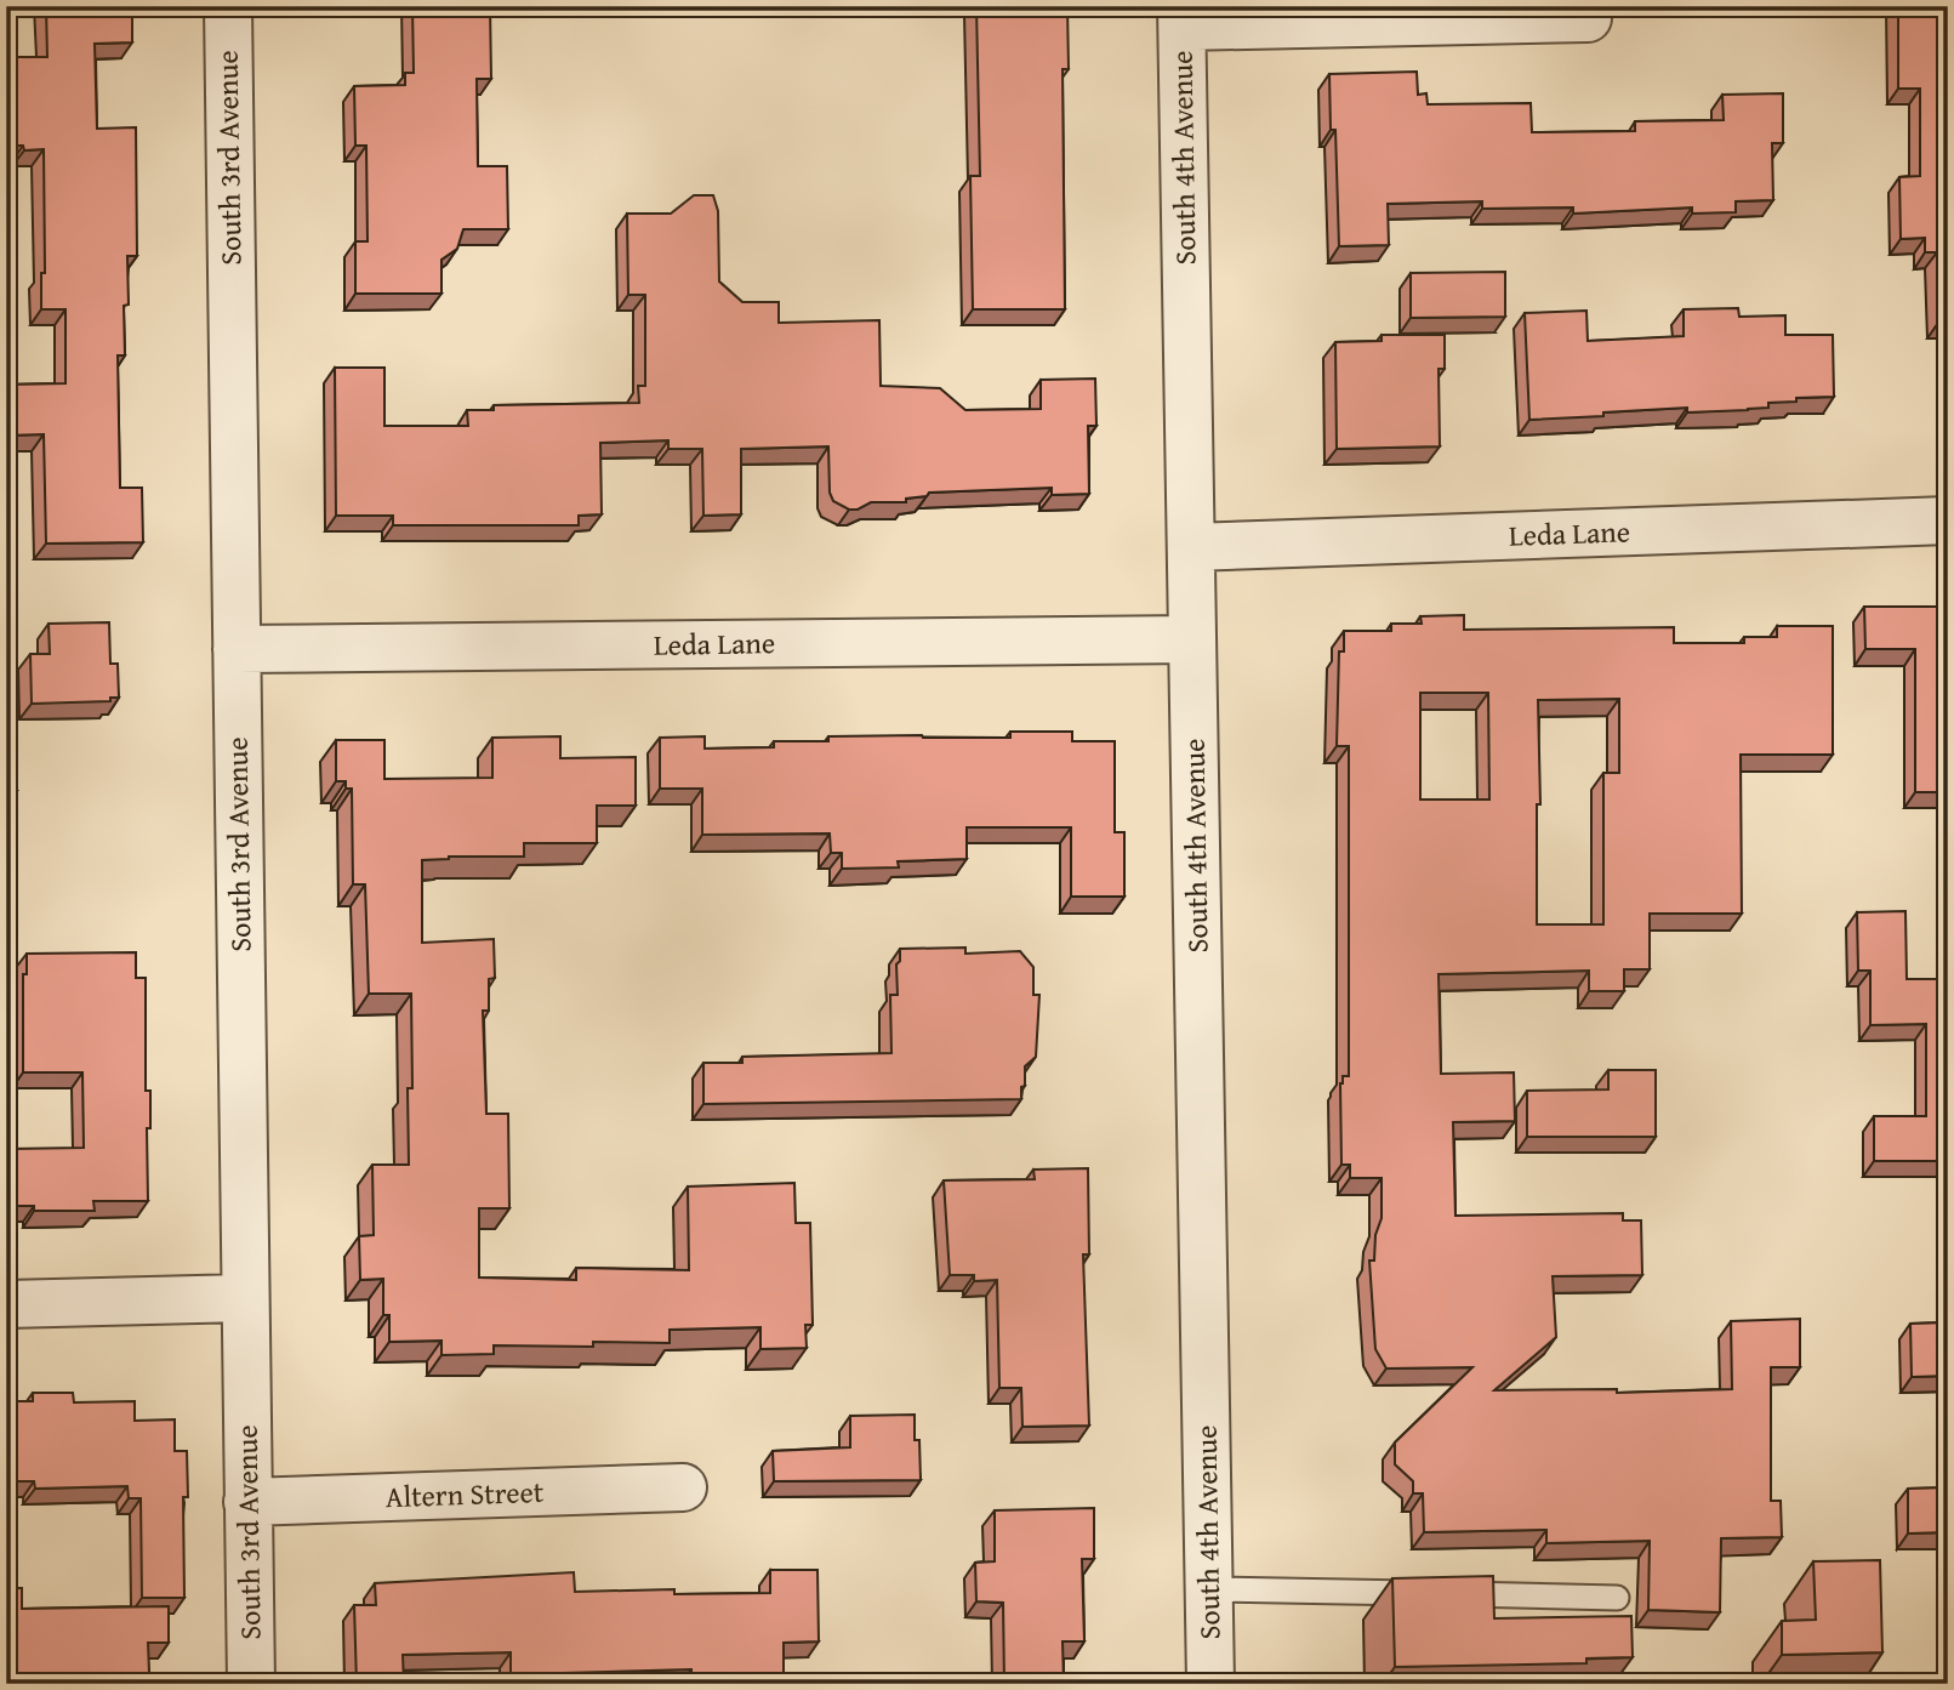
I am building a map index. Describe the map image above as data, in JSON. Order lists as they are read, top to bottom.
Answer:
{
  "streets": {
    "street": [
      "South 3rd Avenue",
      "South 4th Avenue",
      "Leda Lane",
      "Altern Street"
    ]
  },
  "crossings": [
    ["South 3rd Avenue", "Leda Lane"],
    ["South 3rd Avenue", "Altern Street"],
    ["South 4th Avenue", "Leda Lane"]
  ]
}
